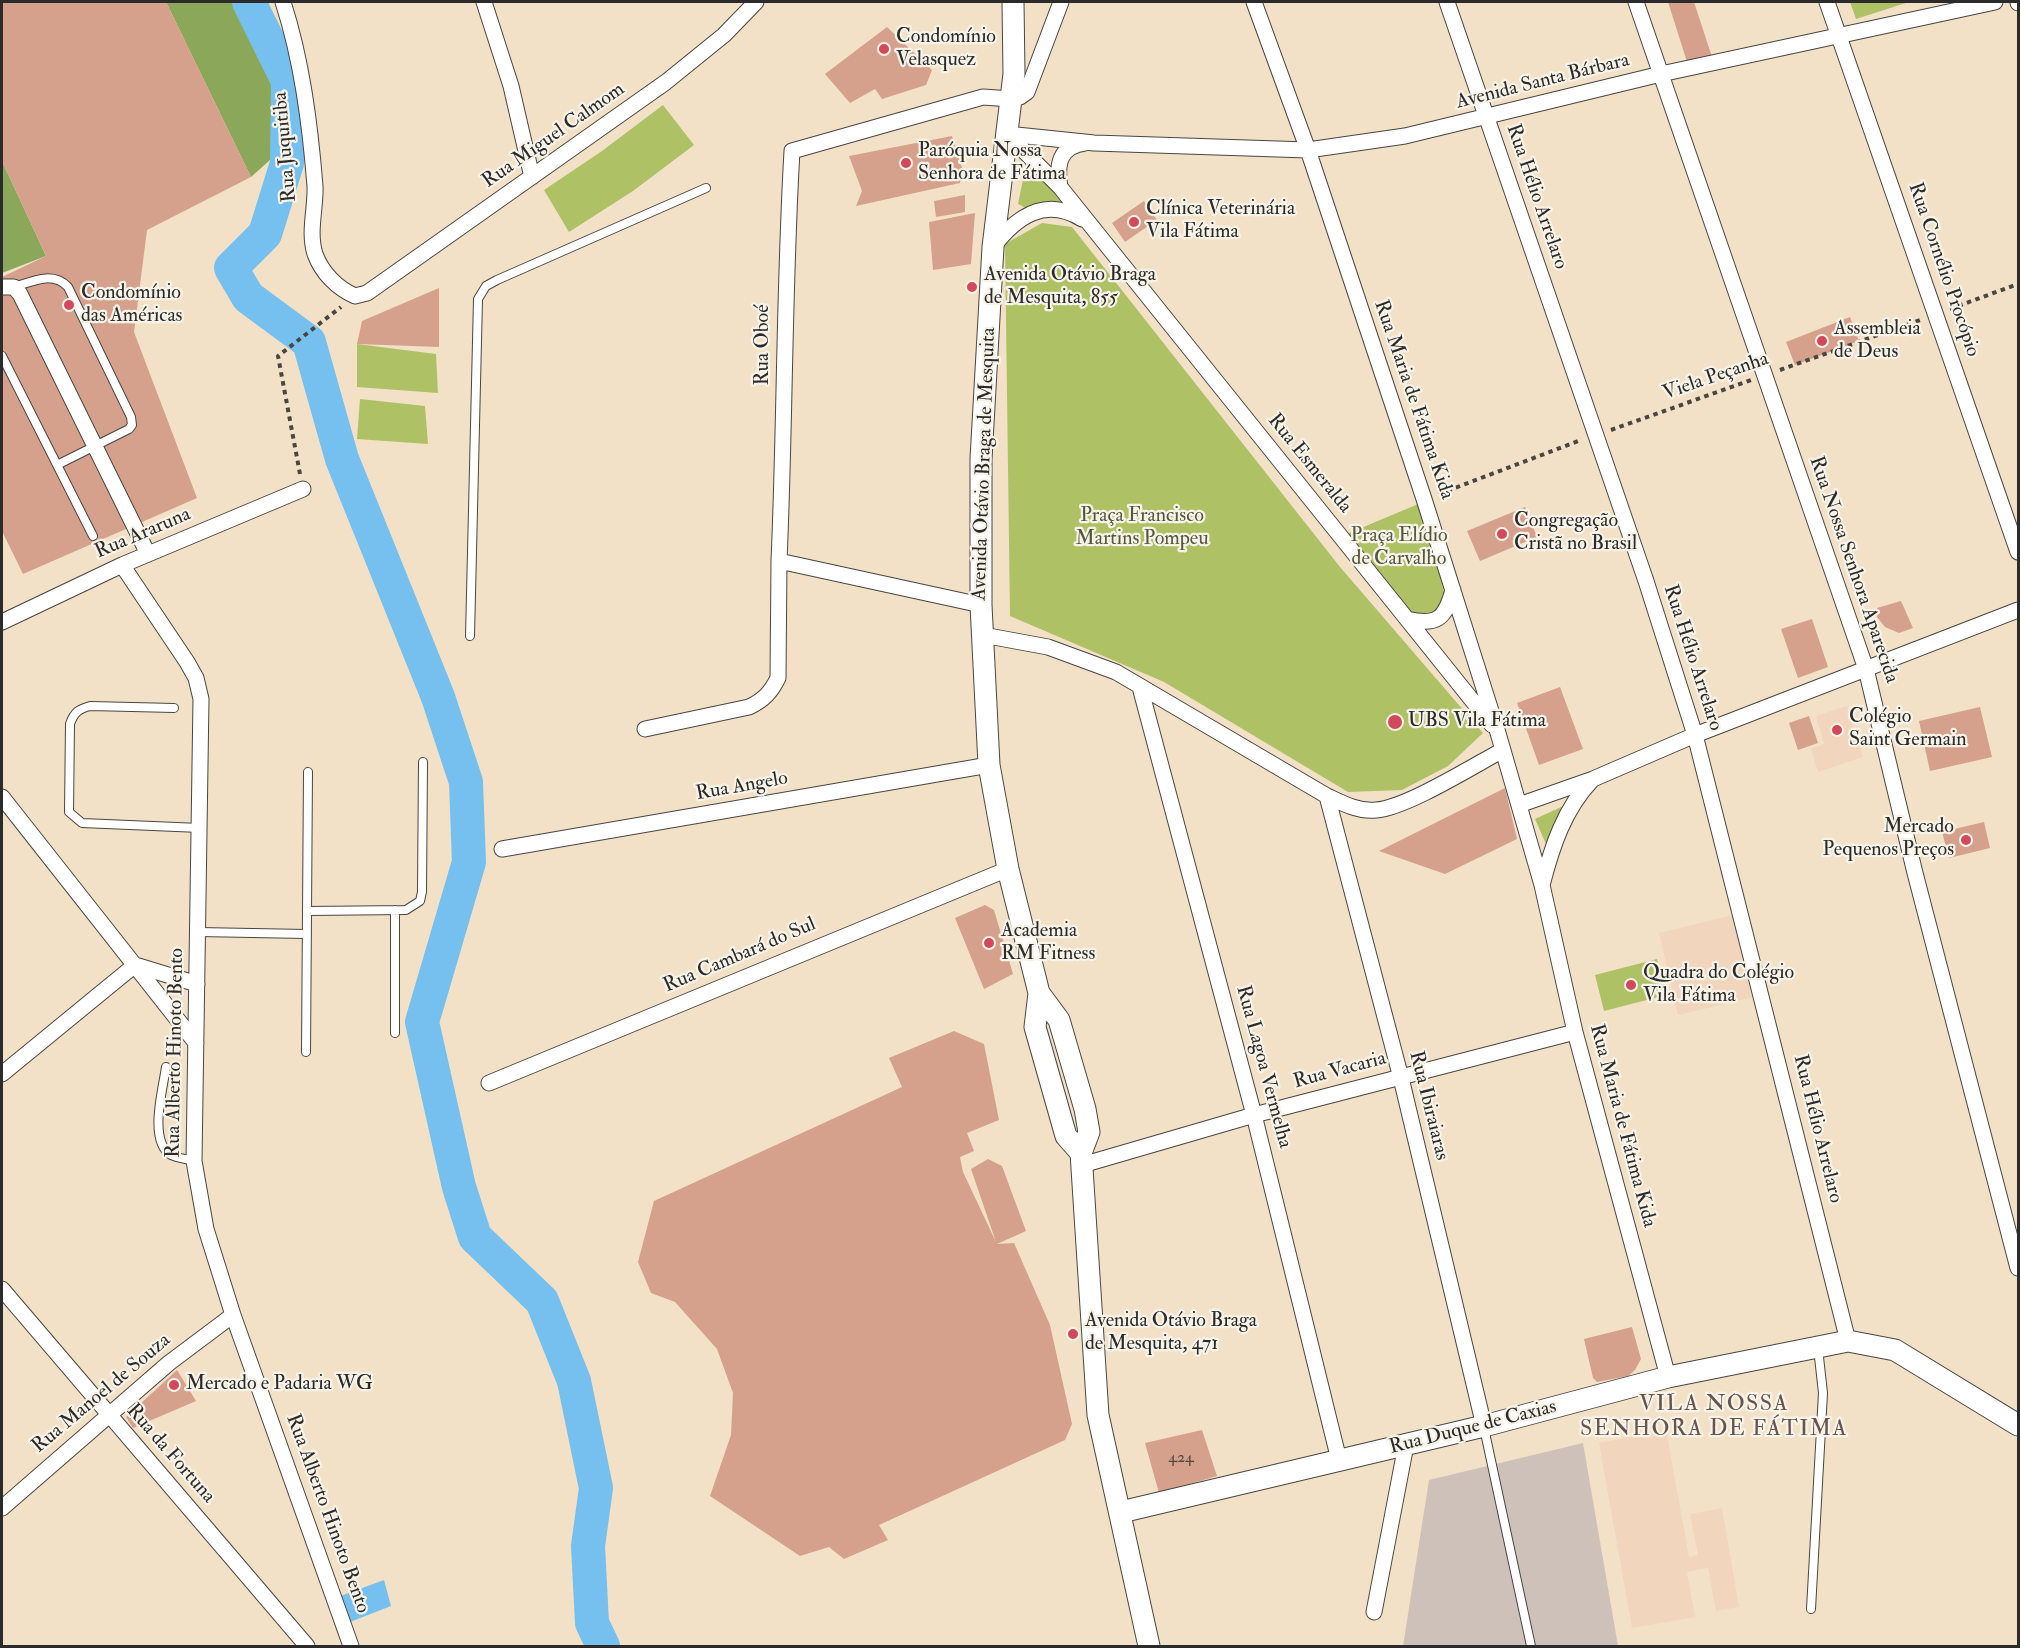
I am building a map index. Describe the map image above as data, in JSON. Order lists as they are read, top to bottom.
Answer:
{
  "streets": {
    "main road": ["Avenida Otávio Braga de Mesquita", "Rua Duque de Caxias"],
    "street": [
      "Avenida Santa Bárbara",
      "Rua Miguel Calmom",
      "Rua Juquitiba",
      "Rua Hélio Arrelaro",
      "Rua Cornélio Procópio",
      "Rua Oboé",
      "Rua Maria de Fátima Kida",
      "Rua Esmeralda",
      "Rua Araruna",
      "Rua Nossa Senhora Aparecida",
      "Rua Angelo",
      "Rua Cambará do Sul",
      "Rua Alberto Hinoto Bento",
      "Rua Lagoa Vermelha",
      "Rua Vacaria",
      "Rua Ibiraiaras",
      "Rua Manoel de Souza",
      "Rua da Fortuna"
    ],
    "path": ["Viela Peçanha"]
  },
  "crossings": [
    ["Avenida Santa Bárbara", "Rua Hélio Arrelaro"],
    ["Avenida Santa Bárbara", "Rua Cornélio Procópio"],
    ["Avenida Santa Bárbara", "Rua Maria de Fátima Kida"],
    ["Avenida Santa Bárbara", "Avenida Otávio Braga de Mesquita"],
    ["Avenida Santa Bárbara", "Rua Esmeralda"],
    ["Avenida Santa Bárbara", "Rua Nossa Senhora Aparecida"],
    ["Rua Miguel Calmom", "Rua Juquitiba"],
    ["Rua Hélio Arrelaro", "Viela Peçanha"],
    ["Rua Hélio Arrelaro", "Rua Duque de Caxias"],
    ["Rua Cornélio Procópio", "Viela Peçanha"],
    ["Rua Oboé", "Avenida Otávio Braga de Mesquita"],
    ["Viela Peçanha", "Rua Maria de Fátima Kida"],
    ["Viela Peçanha", "Rua Nossa Senhora Aparecida"],
    ["Rua Maria de Fátima Kida", "Rua Esmeralda"],
    ["Rua Maria de Fátima Kida", "Rua Vacaria"],
    ["Rua Maria de Fátima Kida", "Rua Duque de Caxias"],
    ["Avenida Otávio Braga de Mesquita", "Rua Esmeralda"],
    ["Avenida Otávio Braga de Mesquita", "Rua Angelo"],
    ["Avenida Otávio Braga de Mesquita", "Rua Cambará do Sul"],
    ["Avenida Otávio Braga de Mesquita", "Rua Vacaria"],
    ["Avenida Otávio Braga de Mesquita", "Rua Duque de Caxias"],
    ["Rua Araruna", "Rua Alberto Hinoto Bento"],
    ["Rua Alberto Hinoto Bento", "Rua Manoel de Souza"],
    ["Rua Lagoa Vermelha", "Rua Vacaria"],
    ["Rua Lagoa Vermelha", "Rua Duque de Caxias"],
    ["Rua Vacaria", "Rua Ibiraiaras"],
    ["Rua Ibiraiaras", "Rua Duque de Caxias"],
    ["Rua Manoel de Souza", "Rua da Fortuna"]
  ],
  "districts": ["VILA NOSSA SENHORA DE FÁTIMA"],
  "parks": ["Praça Francisco Martins Pompeu", "Praça Elídio de Carvalho"],
  "places": [
    "Condomínio Velasquez",
    "Paróquia Nossa Senhora de Fátima",
    "Clínica Veterinária Vila Fátima",
    "Avenida Otávio Braga de Mesquita, 855",
    "Condomínio das Américas",
    "Assembleia de Deus",
    "Congregação Cristã no Brasil",
    "UBS Vila Fátima",
    "Colégio Saint Germain",
    "Mercado Pequenos Preços",
    "Academia RM Fitness",
    "Quadra do Colégio Vila Fátima",
    "Avenida Otávio Braga de Mesquita, 471",
    "Mercado e Padaria WG"
  ],
  "house_numbers": ["424"]
}
